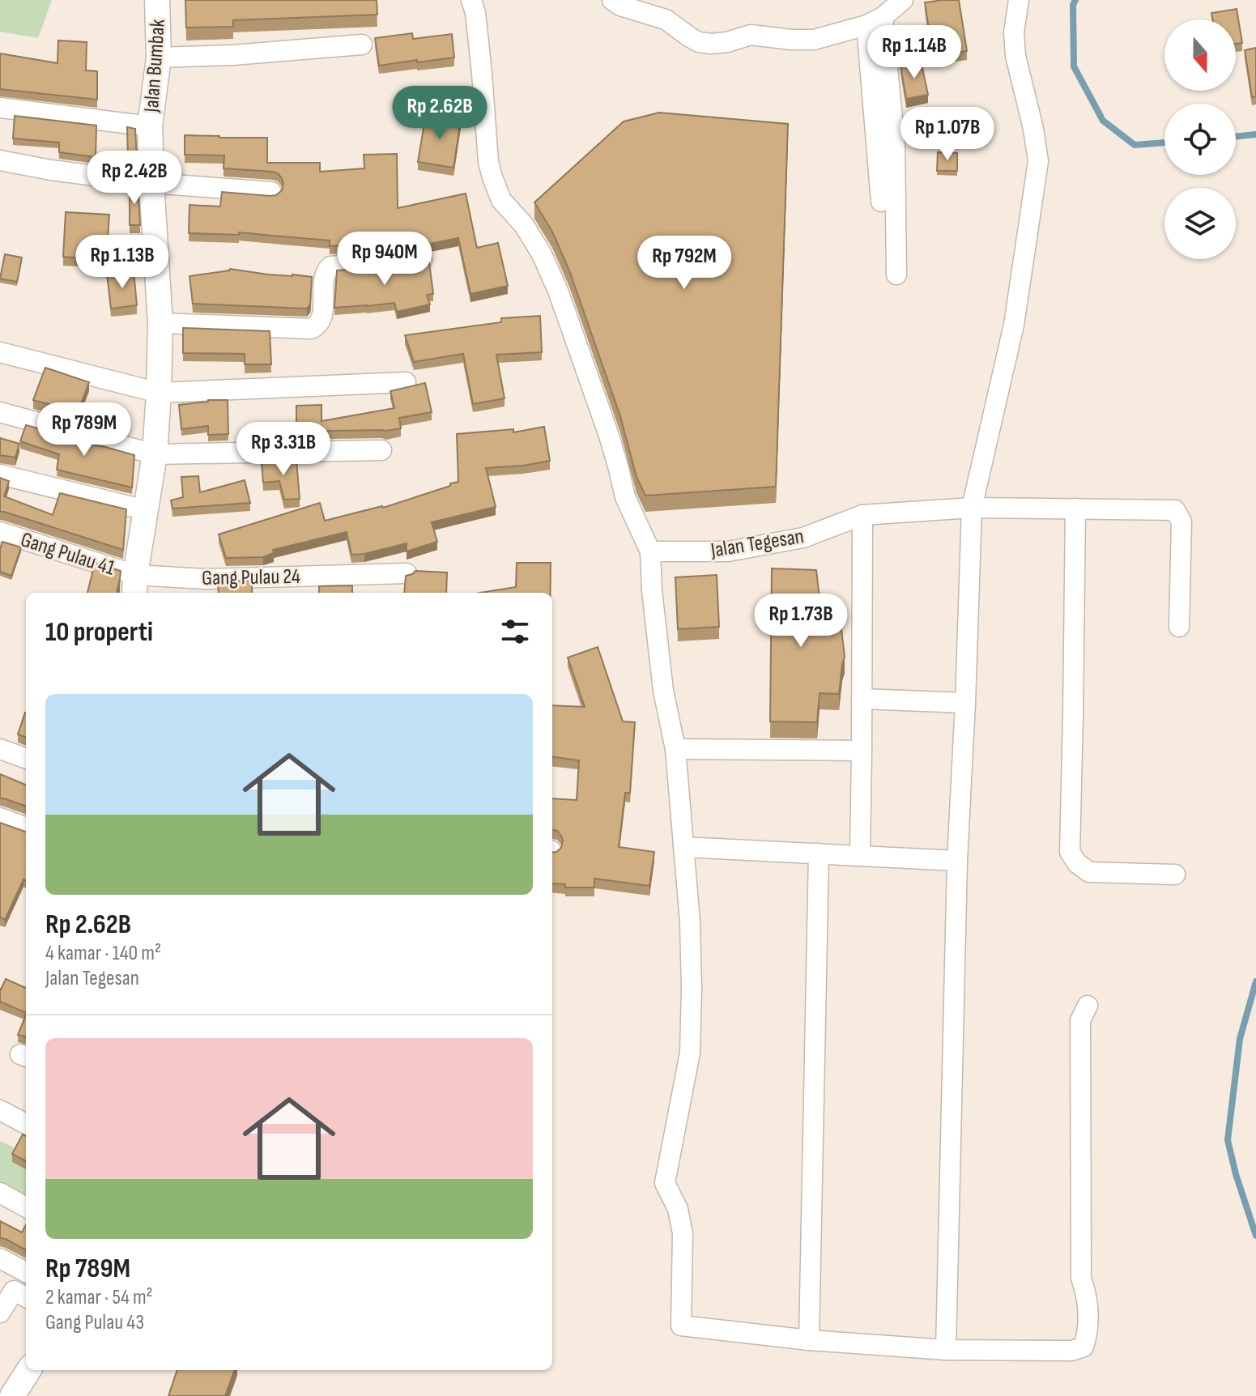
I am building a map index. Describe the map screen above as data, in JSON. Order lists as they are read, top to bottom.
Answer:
{
  "streets": {
    "street": [
      "Jalan Bumbak",
      "Jalan Tegesan",
      "Gang Pulau 41",
      "Gang Pulau 24"
    ]
  },
  "crossings": [
    ["Jalan Bumbak", "Gang Pulau 41"],
    ["Jalan Bumbak", "Gang Pulau 24"],
    ["Gang Pulau 41", "Gang Pulau 24"]
  ],
  "north": "bottom",
  "page": {
    "price": [
      "Rp 1.14B",
      "Rp 2.62B",
      "Rp 1.07B",
      "Rp 2.42B",
      "Rp 940M",
      "Rp 1.13B",
      "Rp 792M",
      "Rp 789M",
      "Rp 3.31B",
      "Rp 1.73B"
    ],
    "heading": "10 properti",
    "list": [
      {
        "name": "Rp 2.62B",
        "note": "4 kamar · 140 m² · Jalan Tegesan"
      },
      {
        "name": "Rp 789M",
        "note": "2 kamar · 54 m² · Gang Pulau 43"
      }
    ]
  }
}
